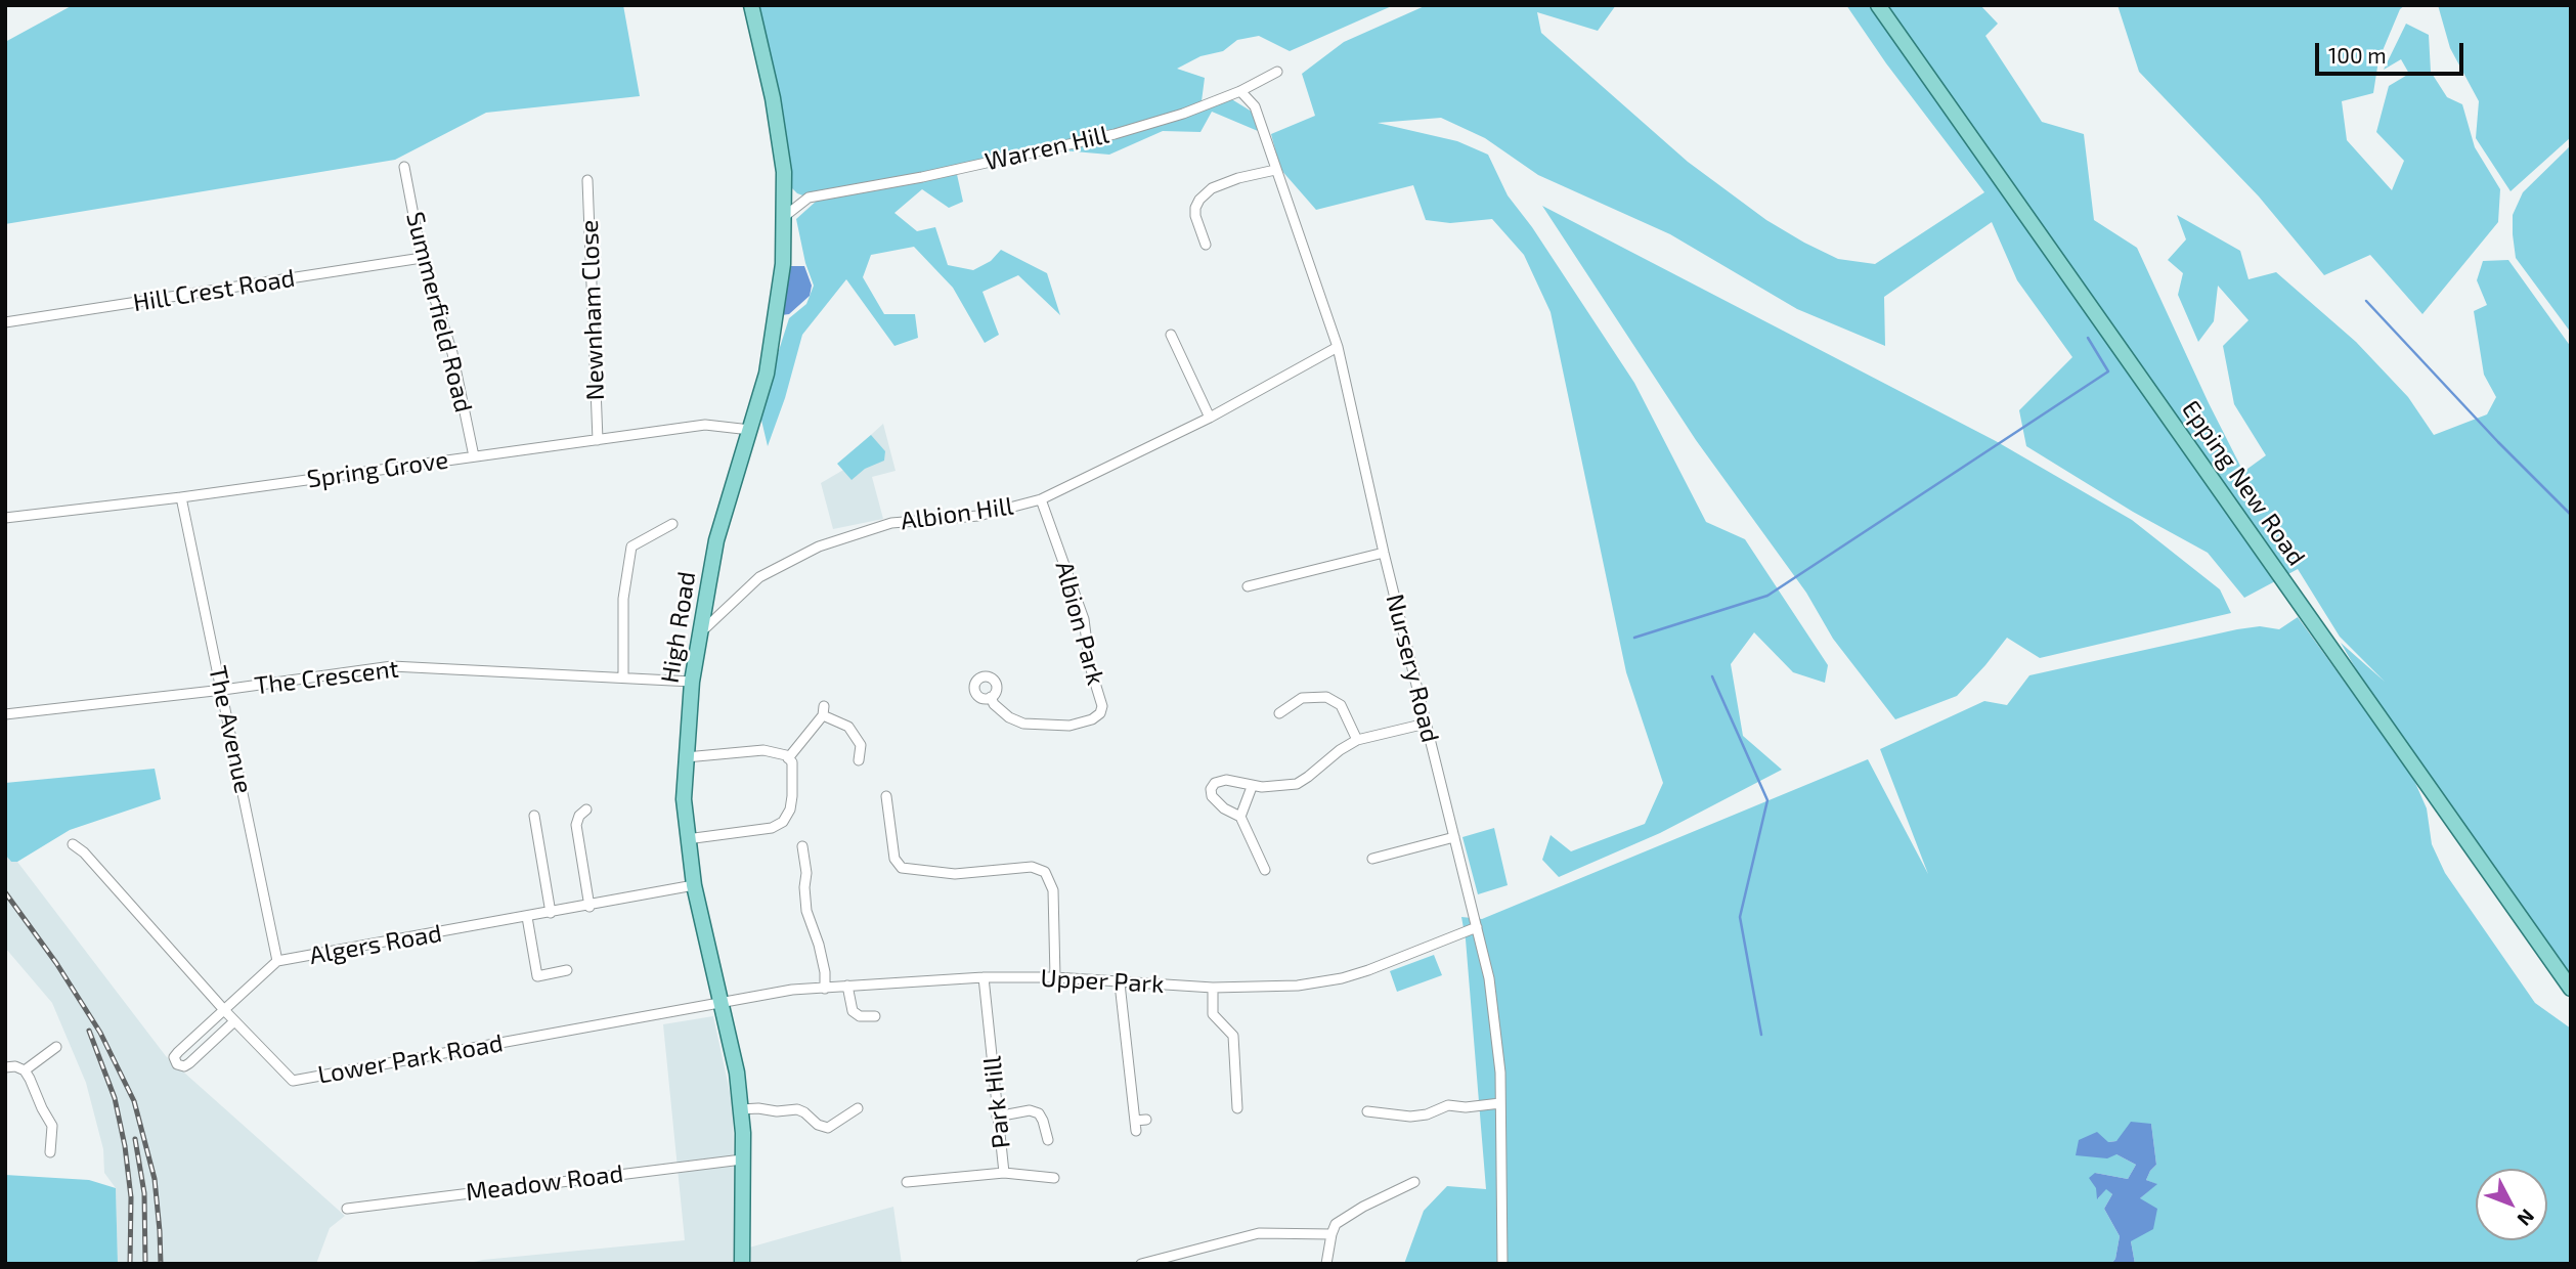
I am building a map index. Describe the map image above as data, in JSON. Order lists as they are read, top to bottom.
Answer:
{
  "streets": {
    "main road": ["Epping New Road", "High Road"],
    "street": [
      "Warren Hill",
      "Hill Crest Road",
      "Newnham Close",
      "Summerfield Road",
      "Spring Grove",
      "Albion Hill",
      "Albion Park",
      "Nursery Road",
      "The Crescent",
      "The Avenue",
      "Algers Road",
      "Upper Park",
      "Lower Park Road",
      "Park Hill",
      "Meadow Road"
    ]
  },
  "crossings": [
    ["Warren Hill", "High Road"],
    ["Warren Hill", "Nursery Road"],
    ["Hill Crest Road", "Summerfield Road"],
    ["Newnham Close", "Spring Grove"],
    ["Summerfield Road", "Spring Grove"],
    ["Spring Grove", "High Road"],
    ["Spring Grove", "The Avenue"],
    ["Albion Hill", "Albion Park"],
    ["Albion Hill", "High Road"],
    ["Albion Hill", "Nursery Road"],
    ["High Road", "The Crescent"],
    ["High Road", "Algers Road"],
    ["High Road", "Upper Park"],
    ["High Road", "Lower Park Road"],
    ["High Road", "Meadow Road"],
    ["Nursery Road", "Upper Park"],
    ["The Crescent", "The Avenue"],
    ["The Avenue", "Algers Road"],
    ["Algers Road", "Lower Park Road"],
    ["Upper Park", "Lower Park Road"],
    ["Upper Park", "Park Hill"]
  ],
  "scale_bar": "100 m",
  "north": "bottom right"
}
